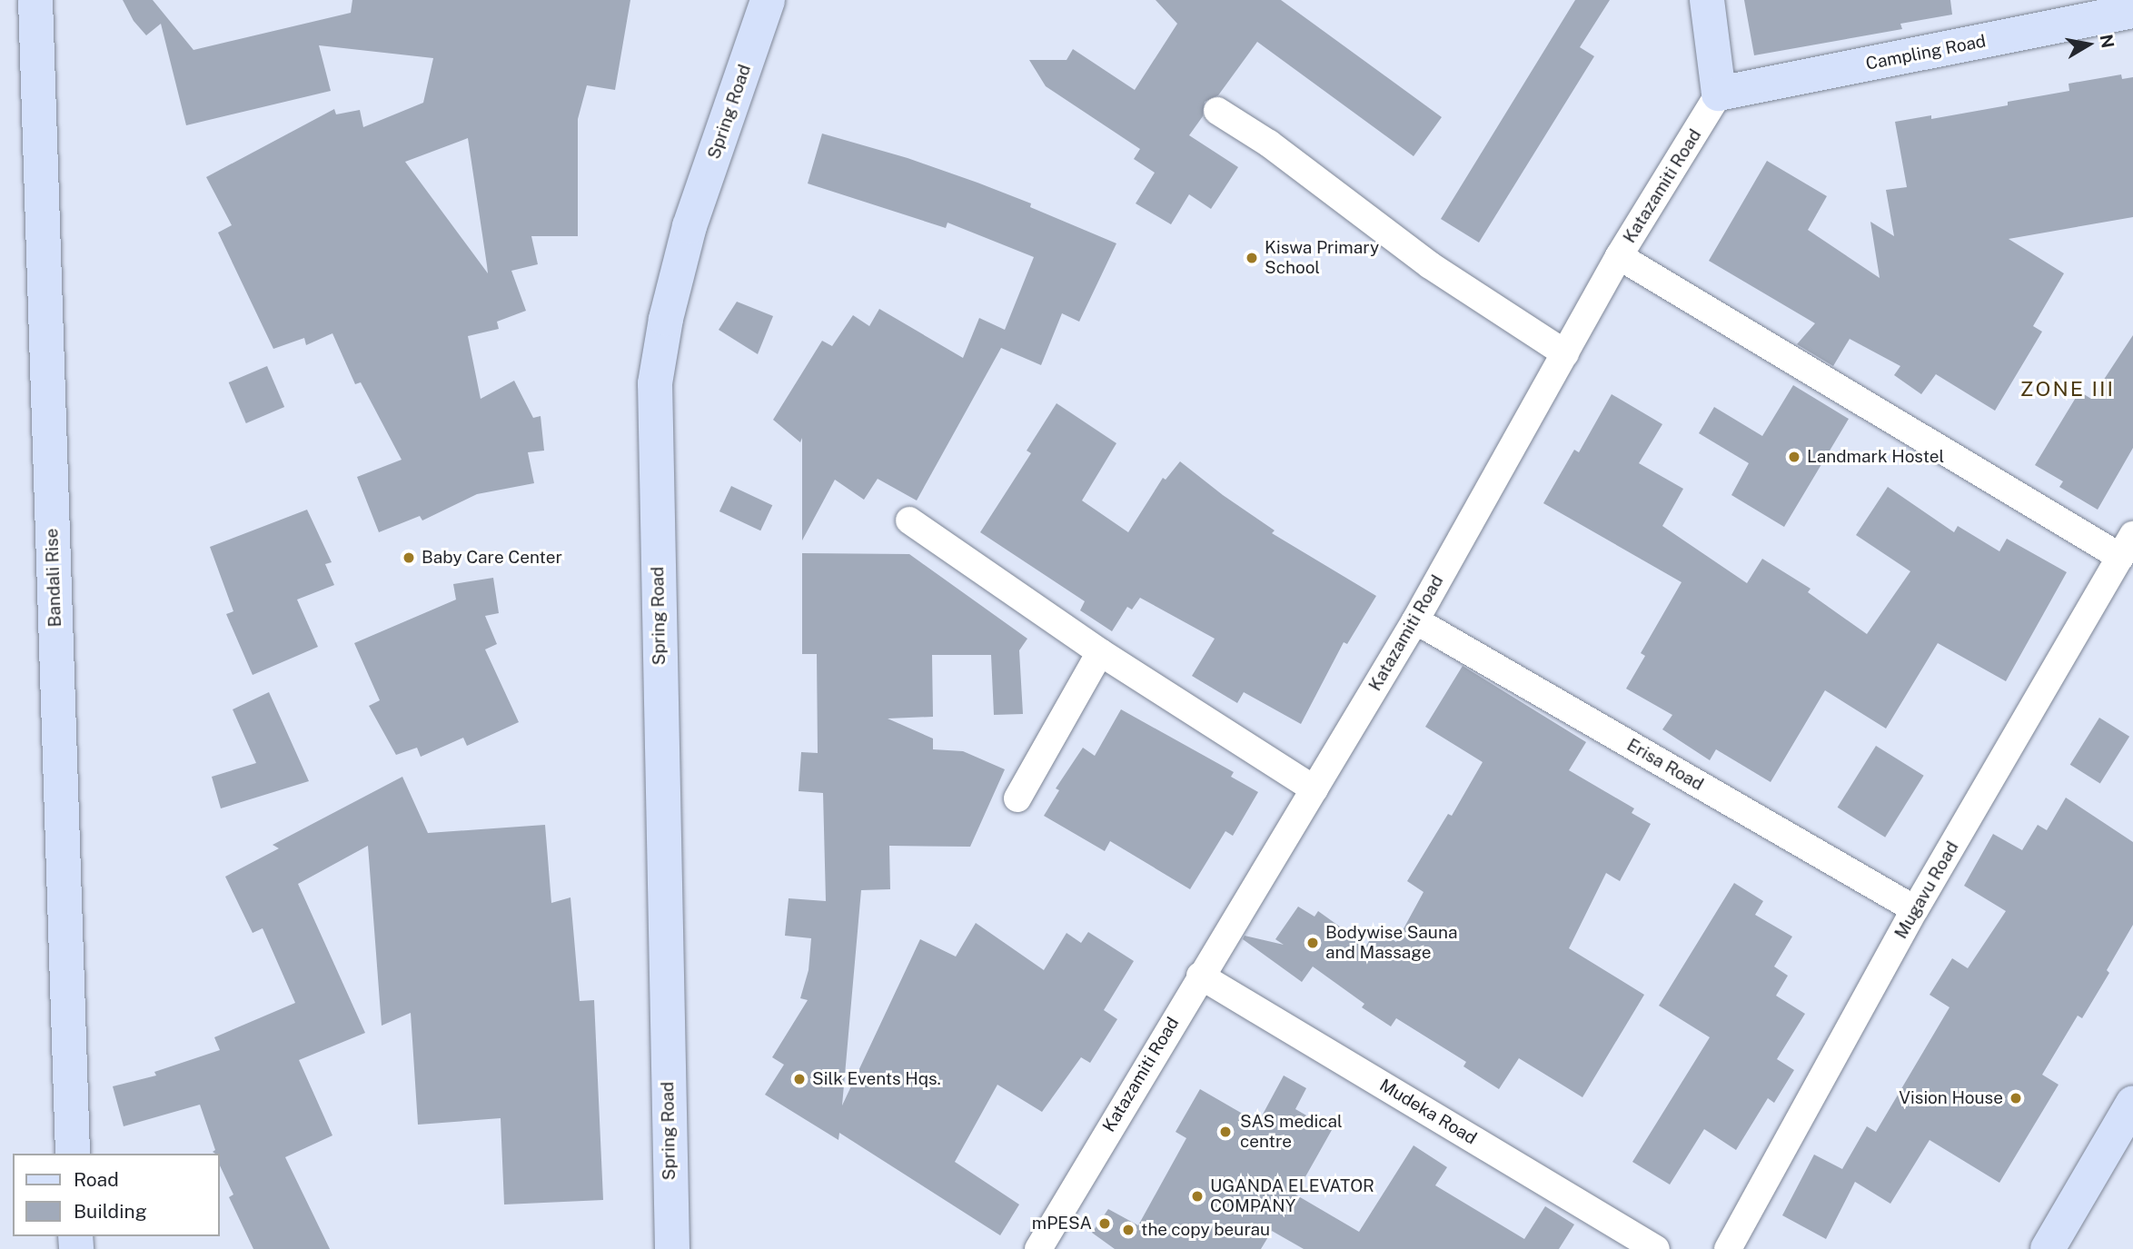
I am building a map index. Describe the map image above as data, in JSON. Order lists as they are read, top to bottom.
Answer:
{
  "streets": {
    "street": [
      "Campling Road",
      "Spring Road",
      "Katazamiti Road",
      "Bandali Rise",
      "Erisa Road",
      "Mugavu Road",
      "Mudeka Road"
    ]
  },
  "crossings": [
    ["Campling Road", "Katazamiti Road"],
    ["Katazamiti Road", "Erisa Road"],
    ["Katazamiti Road", "Mudeka Road"],
    ["Erisa Road", "Mugavu Road"]
  ],
  "districts": ["ZONE III"],
  "places": [
    "Kiswa Primary School",
    "Landmark Hostel",
    "Baby Care Center",
    "Bodywise Sauna and Massage",
    "Silk Events Hqs.",
    "Vision House",
    "SAS medical centre",
    "UGANDA ELEVATOR COMPANY",
    "mPESA",
    "the copy beurau"
  ],
  "legend": ["Road", "Building"],
  "north": "right"
}
